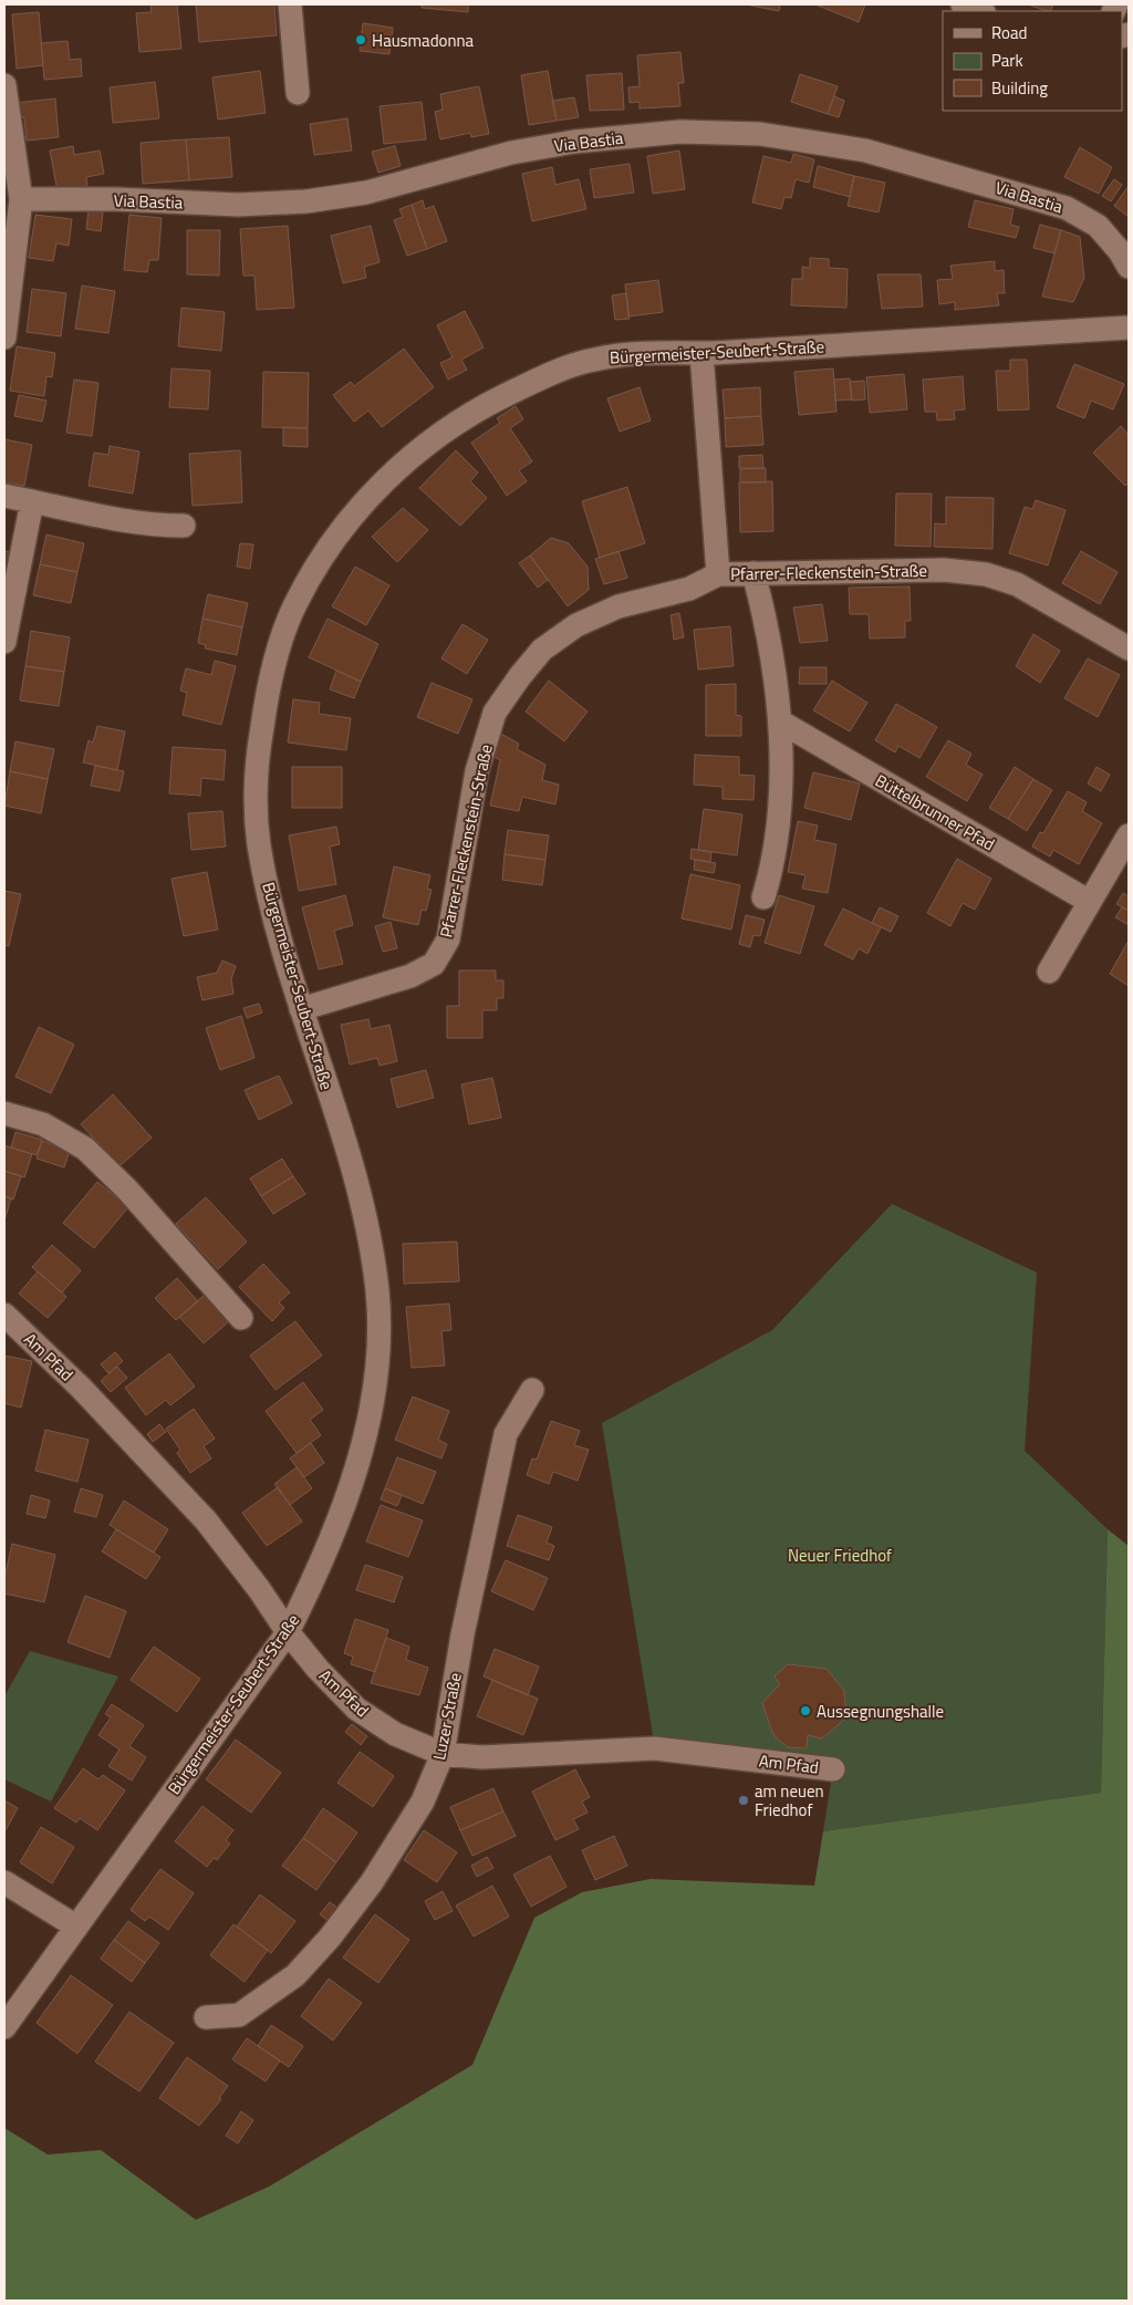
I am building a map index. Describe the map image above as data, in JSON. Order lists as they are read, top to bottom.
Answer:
{
  "streets": {
    "street": [
      "Via Bastia",
      "Bürgermeister-Seubert-Straße",
      "Pfarrer-Fleckenstein-Straße",
      "Büttelbrunner Pfad",
      "Am Pfad",
      "Luzer Straße"
    ]
  },
  "crossings": [
    ["Bürgermeister-Seubert-Straße", "Pfarrer-Fleckenstein-Straße"],
    ["Bürgermeister-Seubert-Straße", "Am Pfad"],
    ["Am Pfad", "Luzer Straße"]
  ],
  "parks": ["Neuer Friedhof"],
  "places": ["Hausmadonna", "Aussegnungshalle", "am neuen Friedhof"],
  "legend": ["Road", "Park", "Building"]
}
